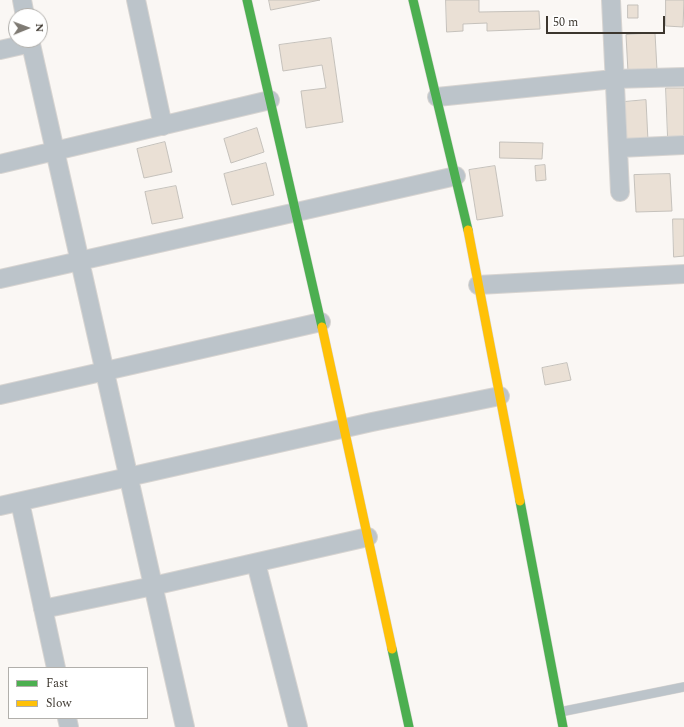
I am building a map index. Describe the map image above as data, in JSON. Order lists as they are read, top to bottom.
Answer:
{
  "legend": ["Fast", "Slow"],
  "scale_bar": "50 m",
  "north": "right"
}
